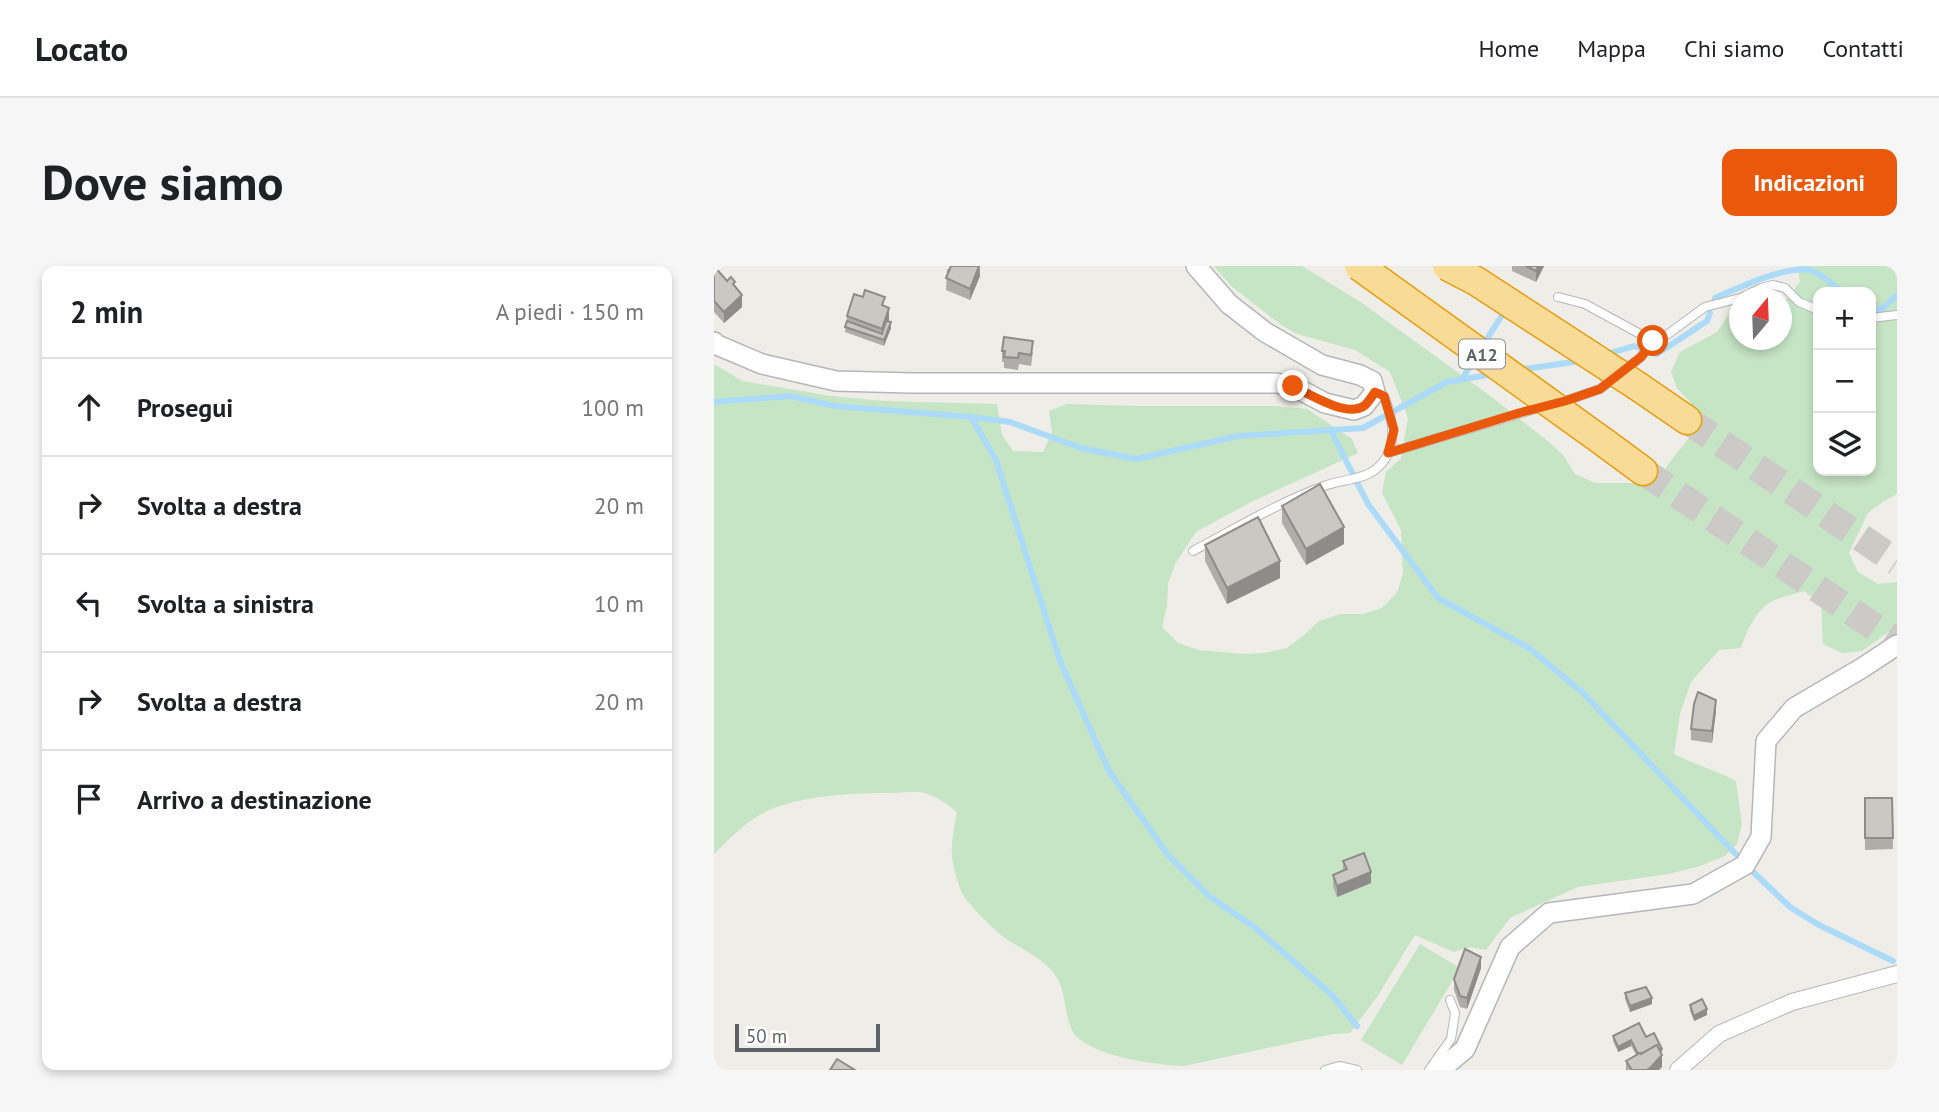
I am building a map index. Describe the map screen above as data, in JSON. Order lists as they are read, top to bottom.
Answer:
{
  "streets": {
    "highway": ["A12"]
  },
  "scale_bar": "50 m",
  "north": "top",
  "page": {
    "header": "Locato",
    "nav": [
      "Home",
      "Mappa",
      "Chi siamo",
      "Contatti"
    ],
    "buttons": "Indicazioni",
    "title": "Dove siamo",
    "heading": ["2 min", "A piedi · 150 m"],
    "map_buttons": ["+", "−"],
    "list": [
      ["Prosegui", "100 m"],
      ["Svolta a destra", "20 m"],
      ["Svolta a sinistra", "10 m"],
      ["Svolta a destra", "20 m"],
      "Arrivo a destinazione"
    ],
    "scale": "50 m"
  }
}
